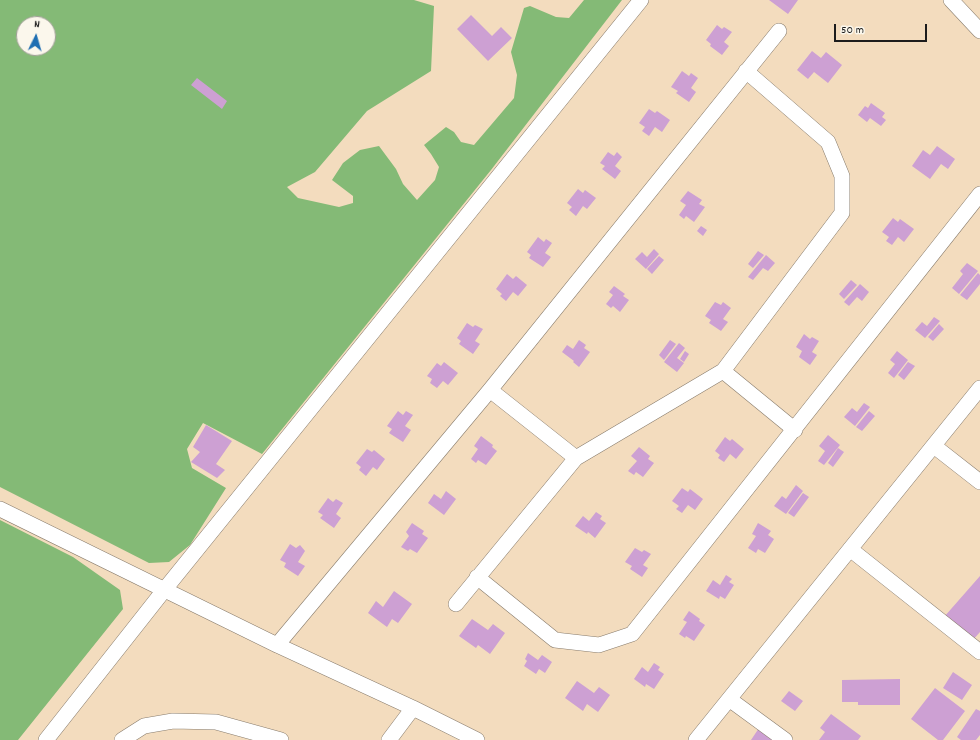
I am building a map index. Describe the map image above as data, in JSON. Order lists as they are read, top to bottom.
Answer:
{
  "scale_bar": "50 m",
  "north": "top"
}
